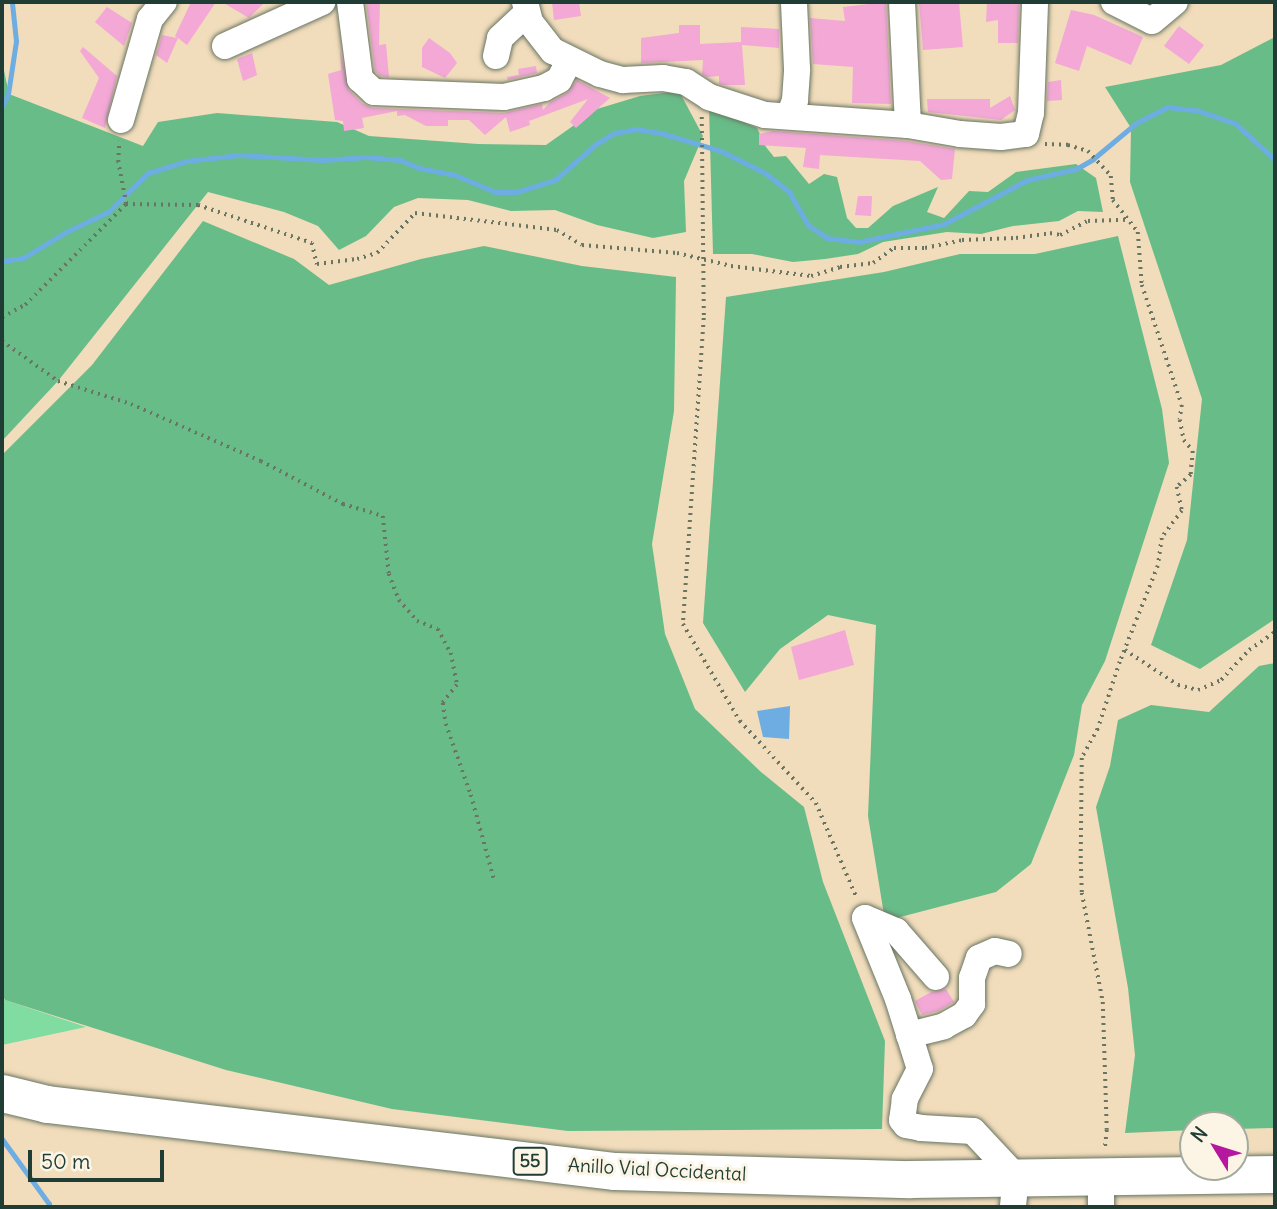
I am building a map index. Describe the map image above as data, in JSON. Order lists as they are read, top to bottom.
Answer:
{
  "streets": {
    "highway": ["55", "Anillo Vial Occidental"]
  },
  "scale_bar": "50 m",
  "north": "top left"
}
